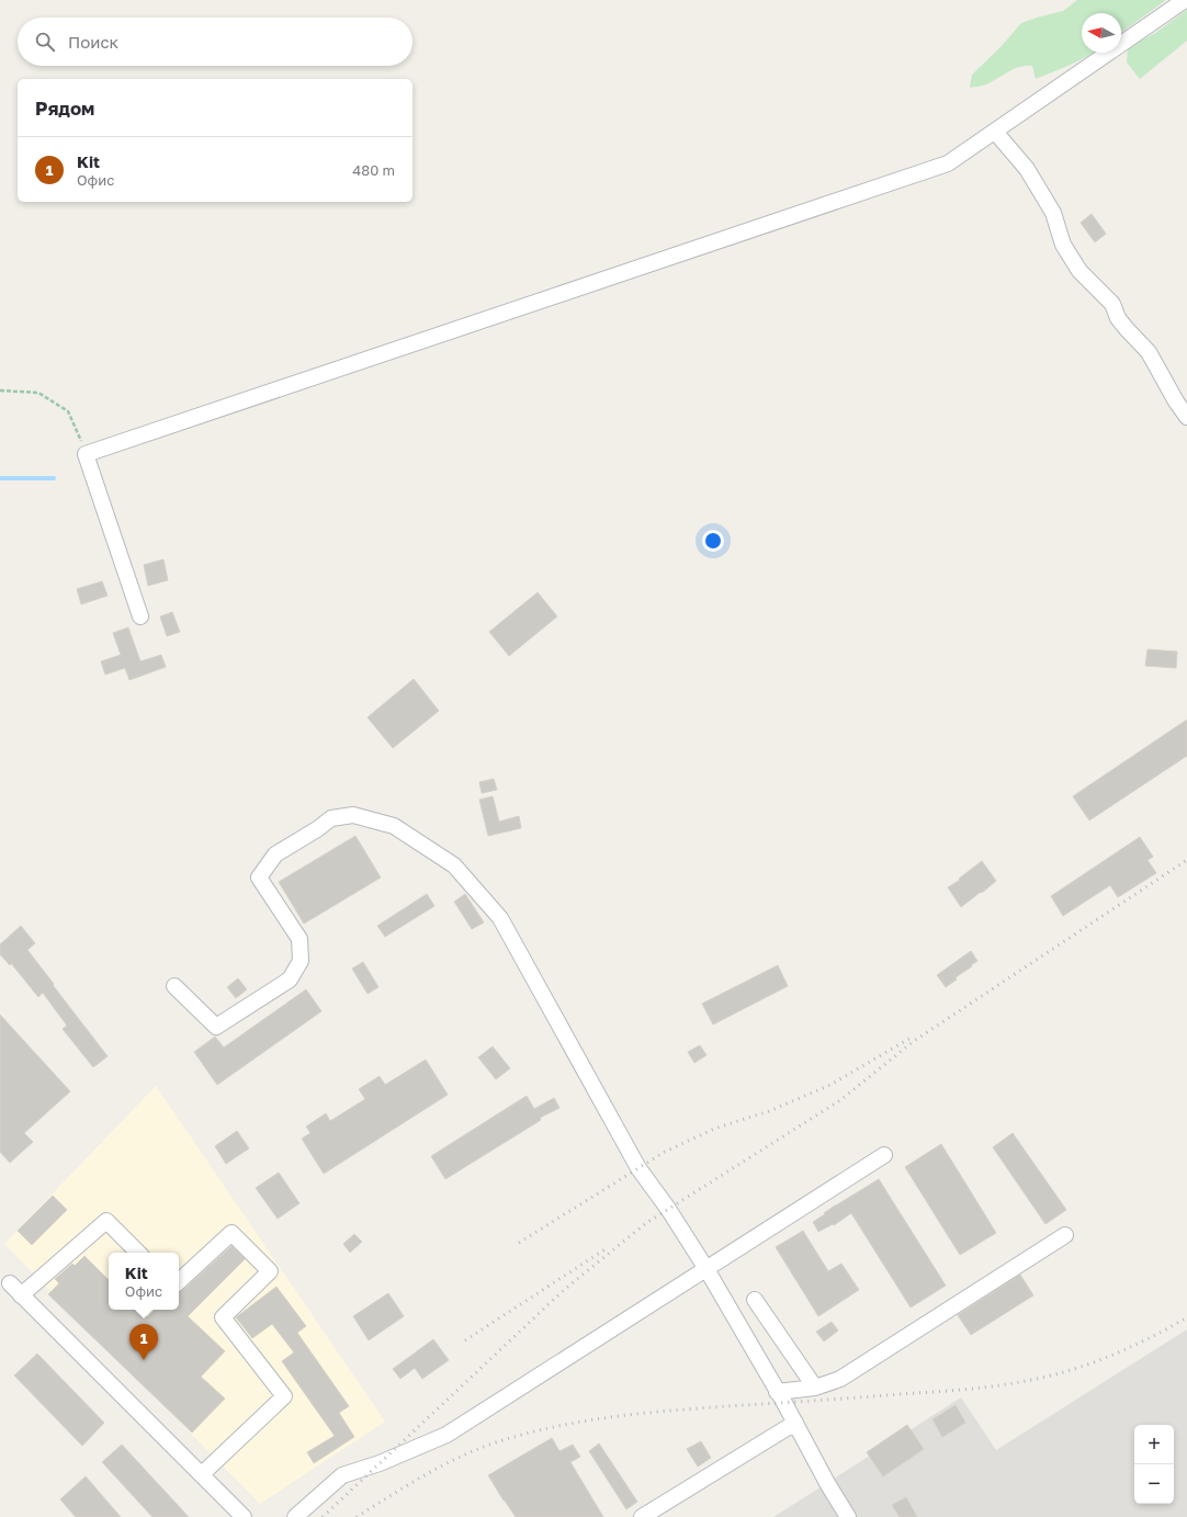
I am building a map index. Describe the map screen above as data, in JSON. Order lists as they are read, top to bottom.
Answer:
{
  "north": "left",
  "page": {
    "search": "Поиск",
    "heading": "Рядом",
    "list": [
      {
        "mark": "1",
        "name": "Kit",
        "note": "Офис",
        "value": "480 m"
      }
    ],
    "popup": ["Kit", "Офис"],
    "pins": "1",
    "map_buttons": ["+", "−"]
  }
}
